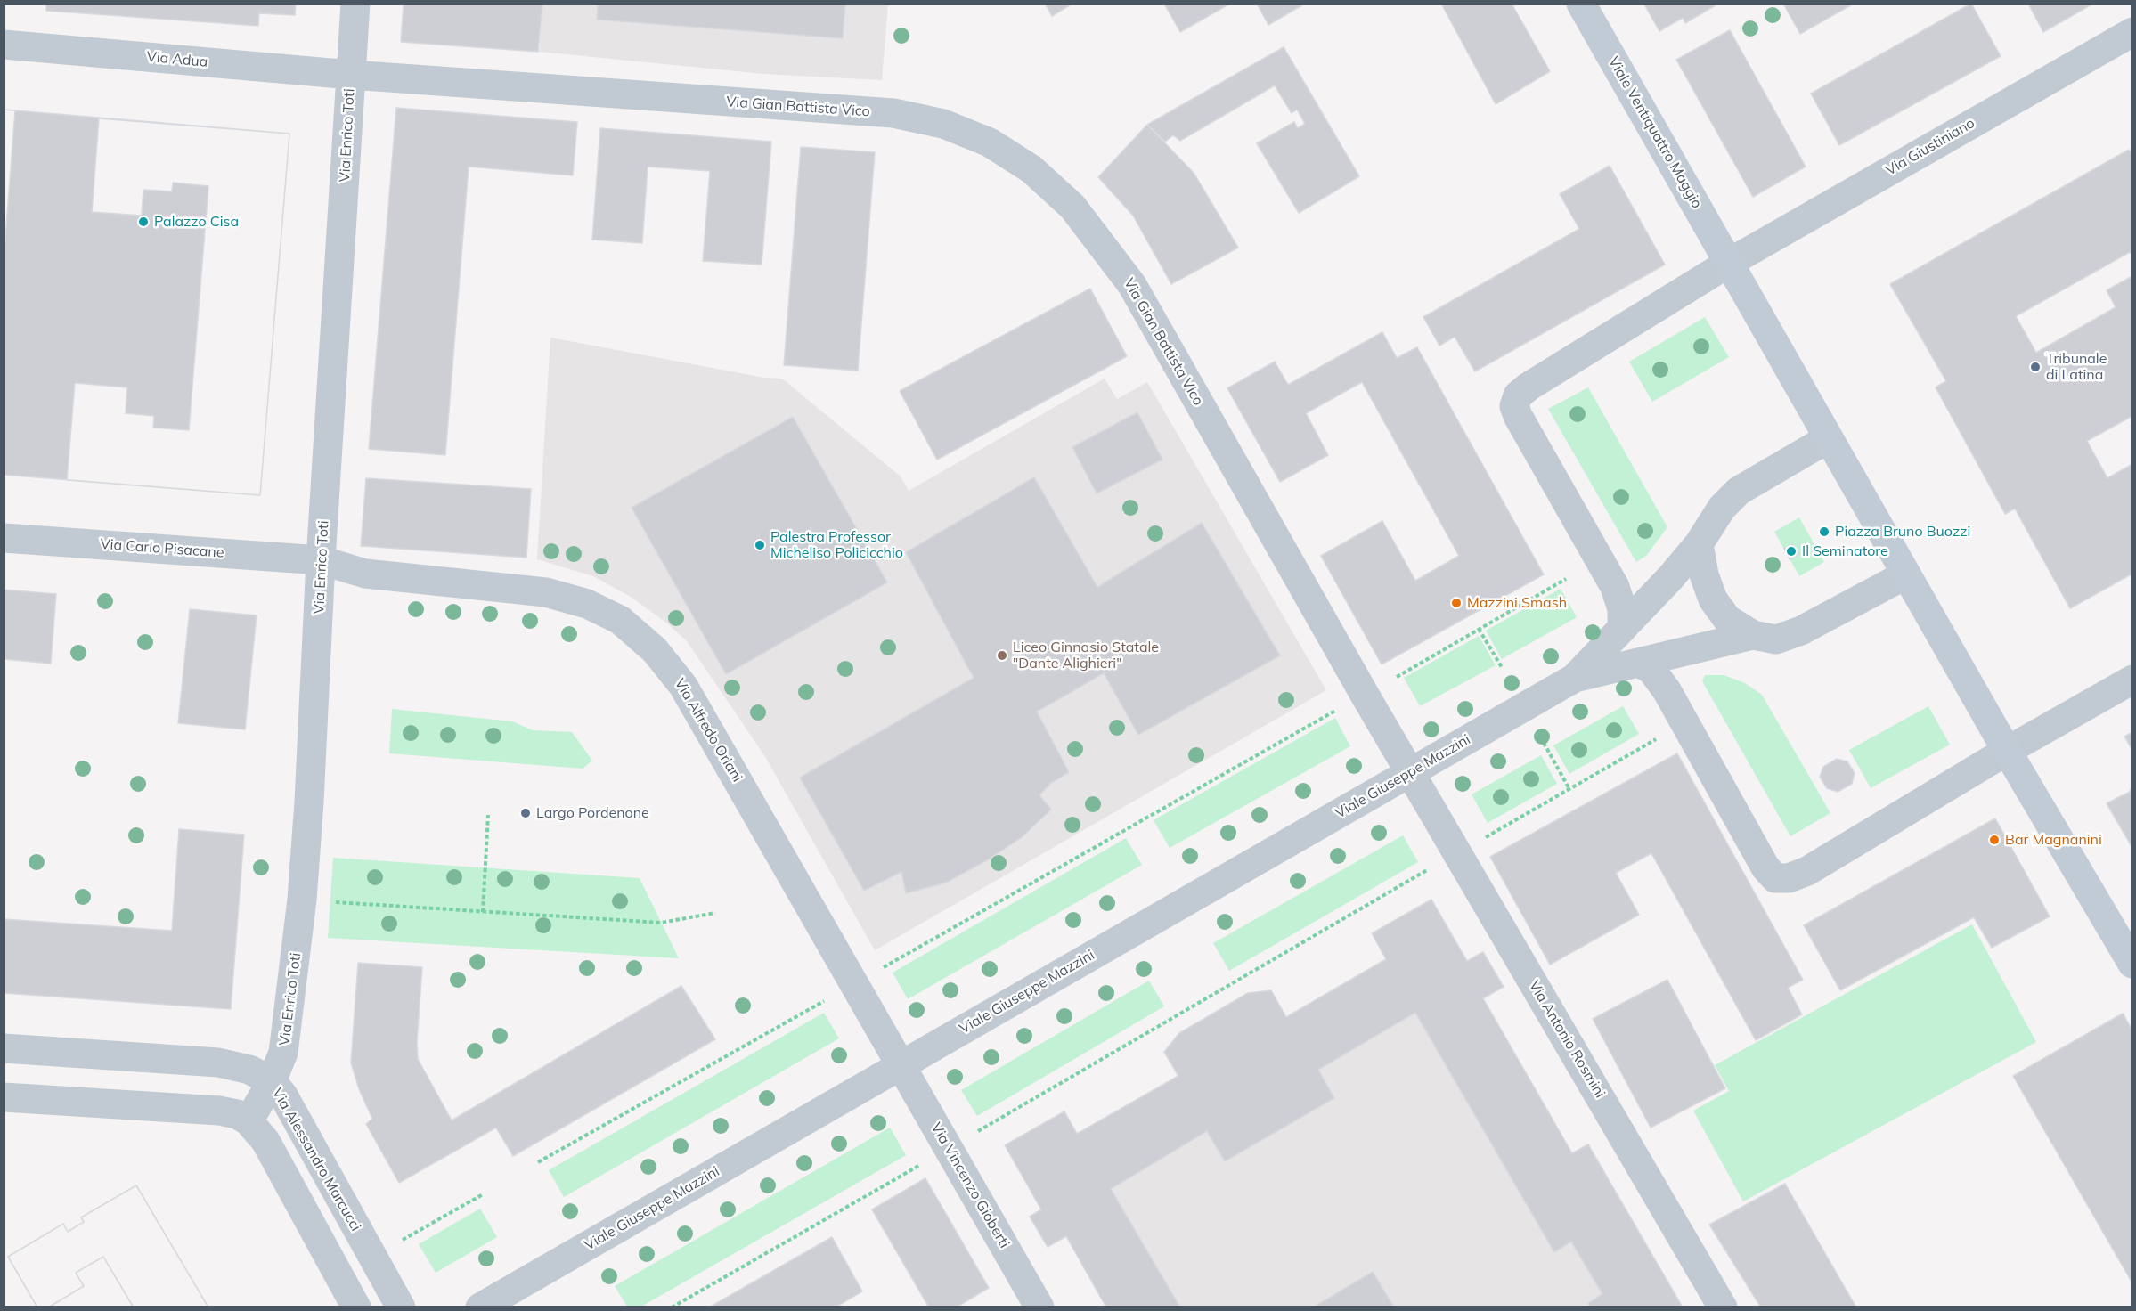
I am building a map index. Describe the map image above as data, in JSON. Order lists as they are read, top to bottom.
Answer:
{
  "streets": {
    "main road": ["Viale Ventiquattro Maggio"],
    "street": [
      "Via Adua",
      "Via Gian Battista Vico",
      "Via Enrico Toti",
      "Via Giustiniano",
      "Via Carlo Pisacane",
      "Via Alfredo Oriani",
      "Viale Giuseppe Mazzini",
      "Via Antonio Rosmini",
      "Via Alessandro Marcucci",
      "Via Vincenzo Gioberti"
    ]
  },
  "crossings": [
    ["Via Adua", "Via Gian Battista Vico"],
    ["Via Adua", "Via Enrico Toti"],
    ["Via Gian Battista Vico", "Via Enrico Toti"],
    ["Via Gian Battista Vico", "Viale Giuseppe Mazzini"],
    ["Via Gian Battista Vico", "Via Antonio Rosmini"],
    ["Viale Ventiquattro Maggio", "Via Giustiniano"],
    ["Via Enrico Toti", "Via Carlo Pisacane"],
    ["Via Enrico Toti", "Via Alfredo Oriani"],
    ["Via Enrico Toti", "Via Alessandro Marcucci"],
    ["Via Carlo Pisacane", "Via Alfredo Oriani"],
    ["Via Alfredo Oriani", "Viale Giuseppe Mazzini"],
    ["Via Alfredo Oriani", "Via Vincenzo Gioberti"],
    ["Viale Giuseppe Mazzini", "Via Antonio Rosmini"],
    ["Viale Giuseppe Mazzini", "Via Vincenzo Gioberti"]
  ],
  "places": [
    "Palazzo Cisa",
    "Tribunale di Latina",
    "Piazza Bruno Buozzi",
    "Palestra Professor Micheliso Policicchio",
    "Il Seminatore",
    "Mazzini Smash",
    "Liceo Ginnasio Statale \"Dante Alighieri\"",
    "Largo Pordenone",
    "Bar Magnanini"
  ]
}
